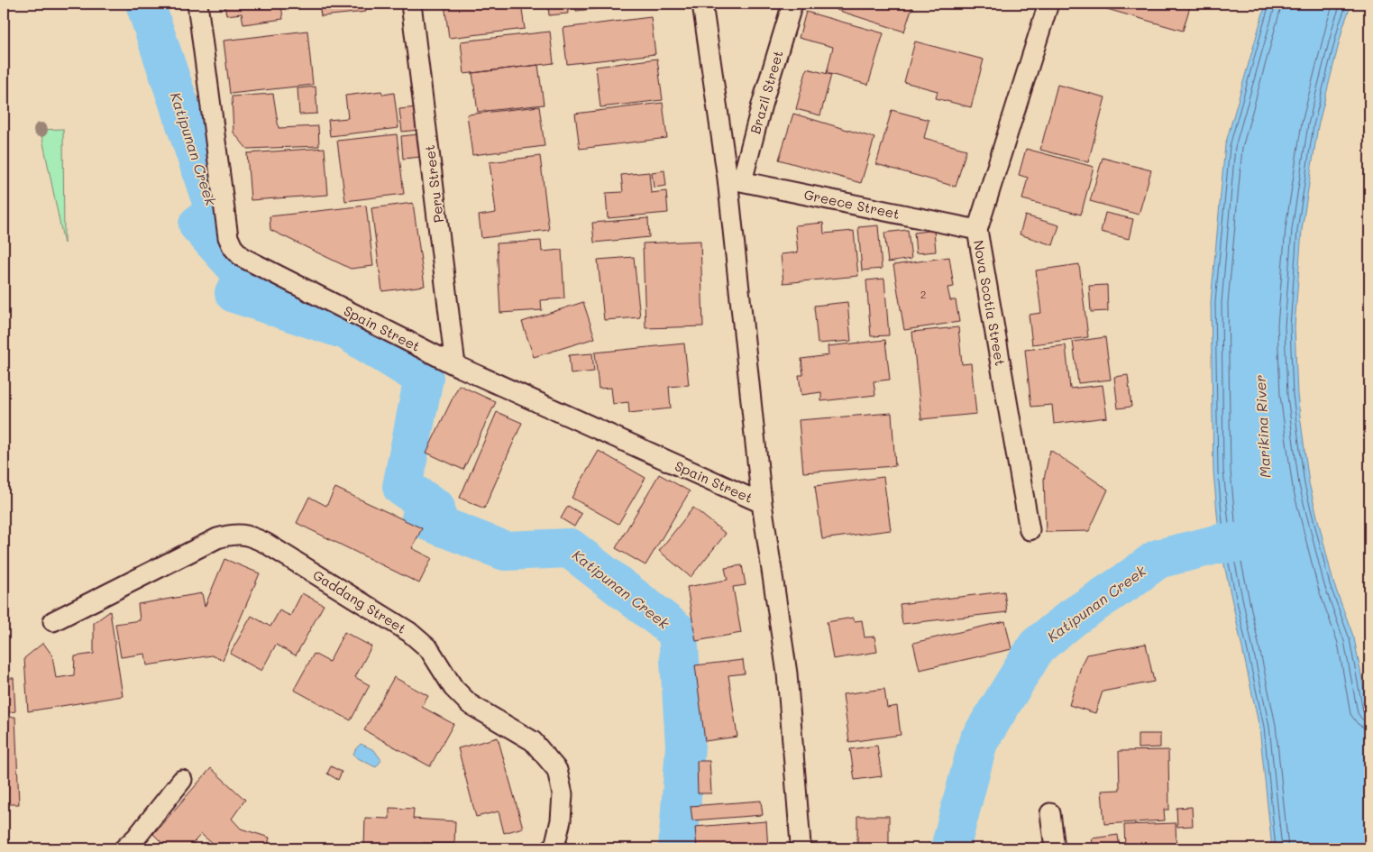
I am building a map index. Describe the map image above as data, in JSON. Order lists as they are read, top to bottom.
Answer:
{
  "streets": {
    "street": [
      "Brazil Street",
      "Peru Street",
      "Greece Street",
      "Nova Scotia Street",
      "Spain Street",
      "Gaddang Street"
    ]
  },
  "crossings": [
    ["Brazil Street", "Greece Street"],
    ["Peru Street", "Spain Street"],
    ["Greece Street", "Nova Scotia Street"]
  ],
  "water": ["Katipunan Creek", "Marikina River"],
  "house_numbers": ["2"]
}
